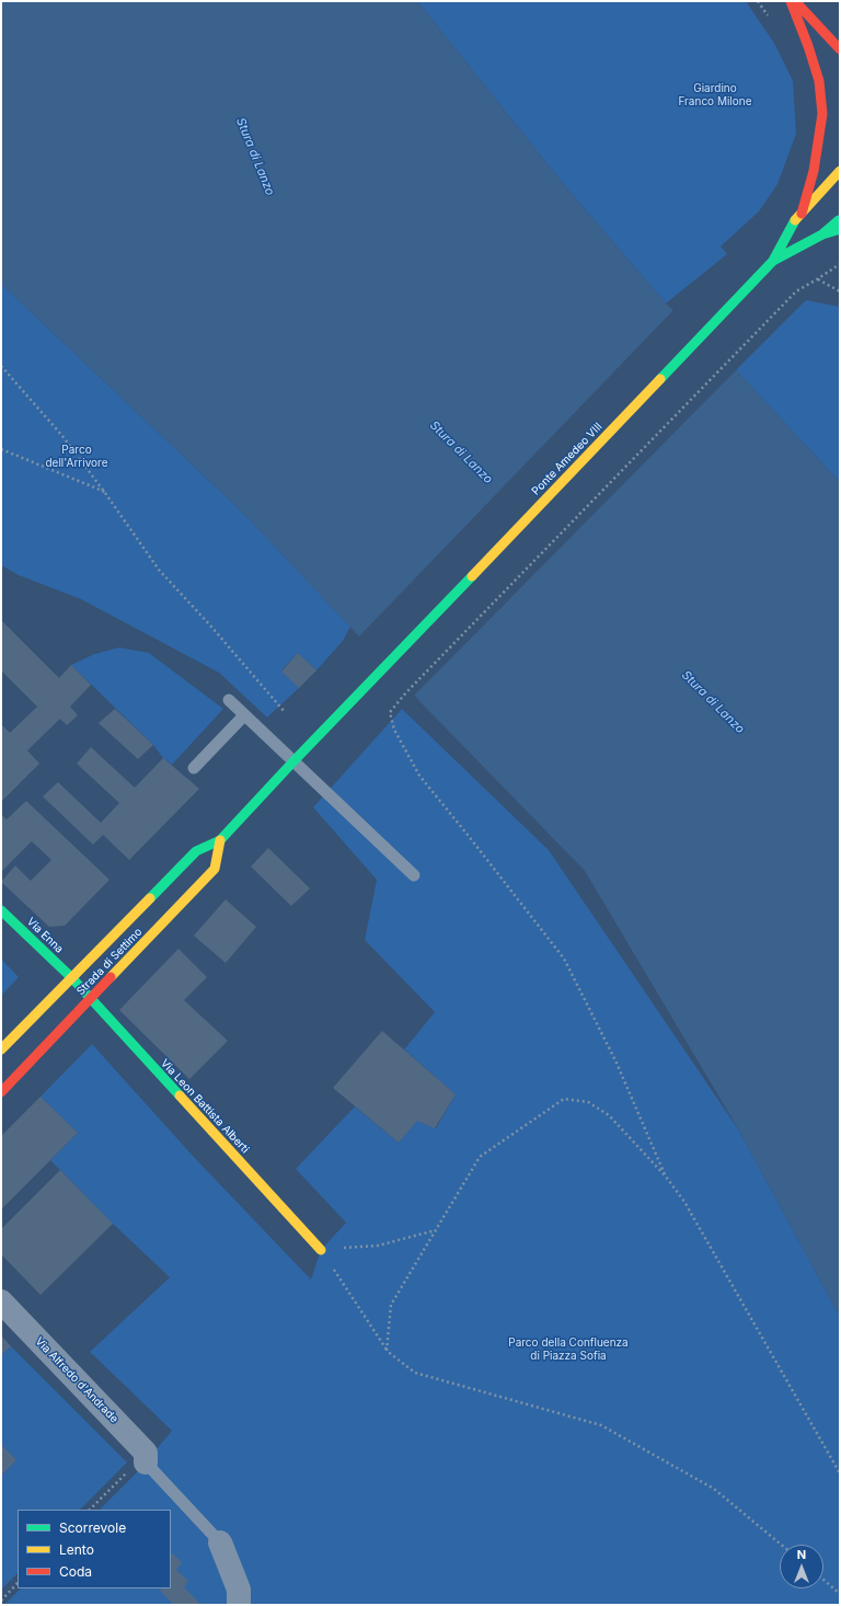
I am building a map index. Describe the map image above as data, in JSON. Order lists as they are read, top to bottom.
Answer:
{
  "streets": {
    "main road": [
      "Ponte Amedeo VIII",
      "Via Enna",
      "Strada di Settimo",
      "Via Leon Battista Alberti"
    ],
    "street": ["Via Alfredo d'Andrade"]
  },
  "crossings": [
    ["Ponte Amedeo VIII", "Strada di Settimo"],
    ["Via Enna", "Strada di Settimo"],
    ["Via Enna", "Via Leon Battista Alberti"],
    ["Strada di Settimo", "Via Leon Battista Alberti"]
  ],
  "water": ["Stura di Lanzo"],
  "parks": ["Giardino Franco Milone", "Parco dell'Arrivore", "Parco della Confluenza di Piazza Sofia"],
  "legend": ["Scorrevole", "Lento", "Coda"],
  "north": "top"
}
